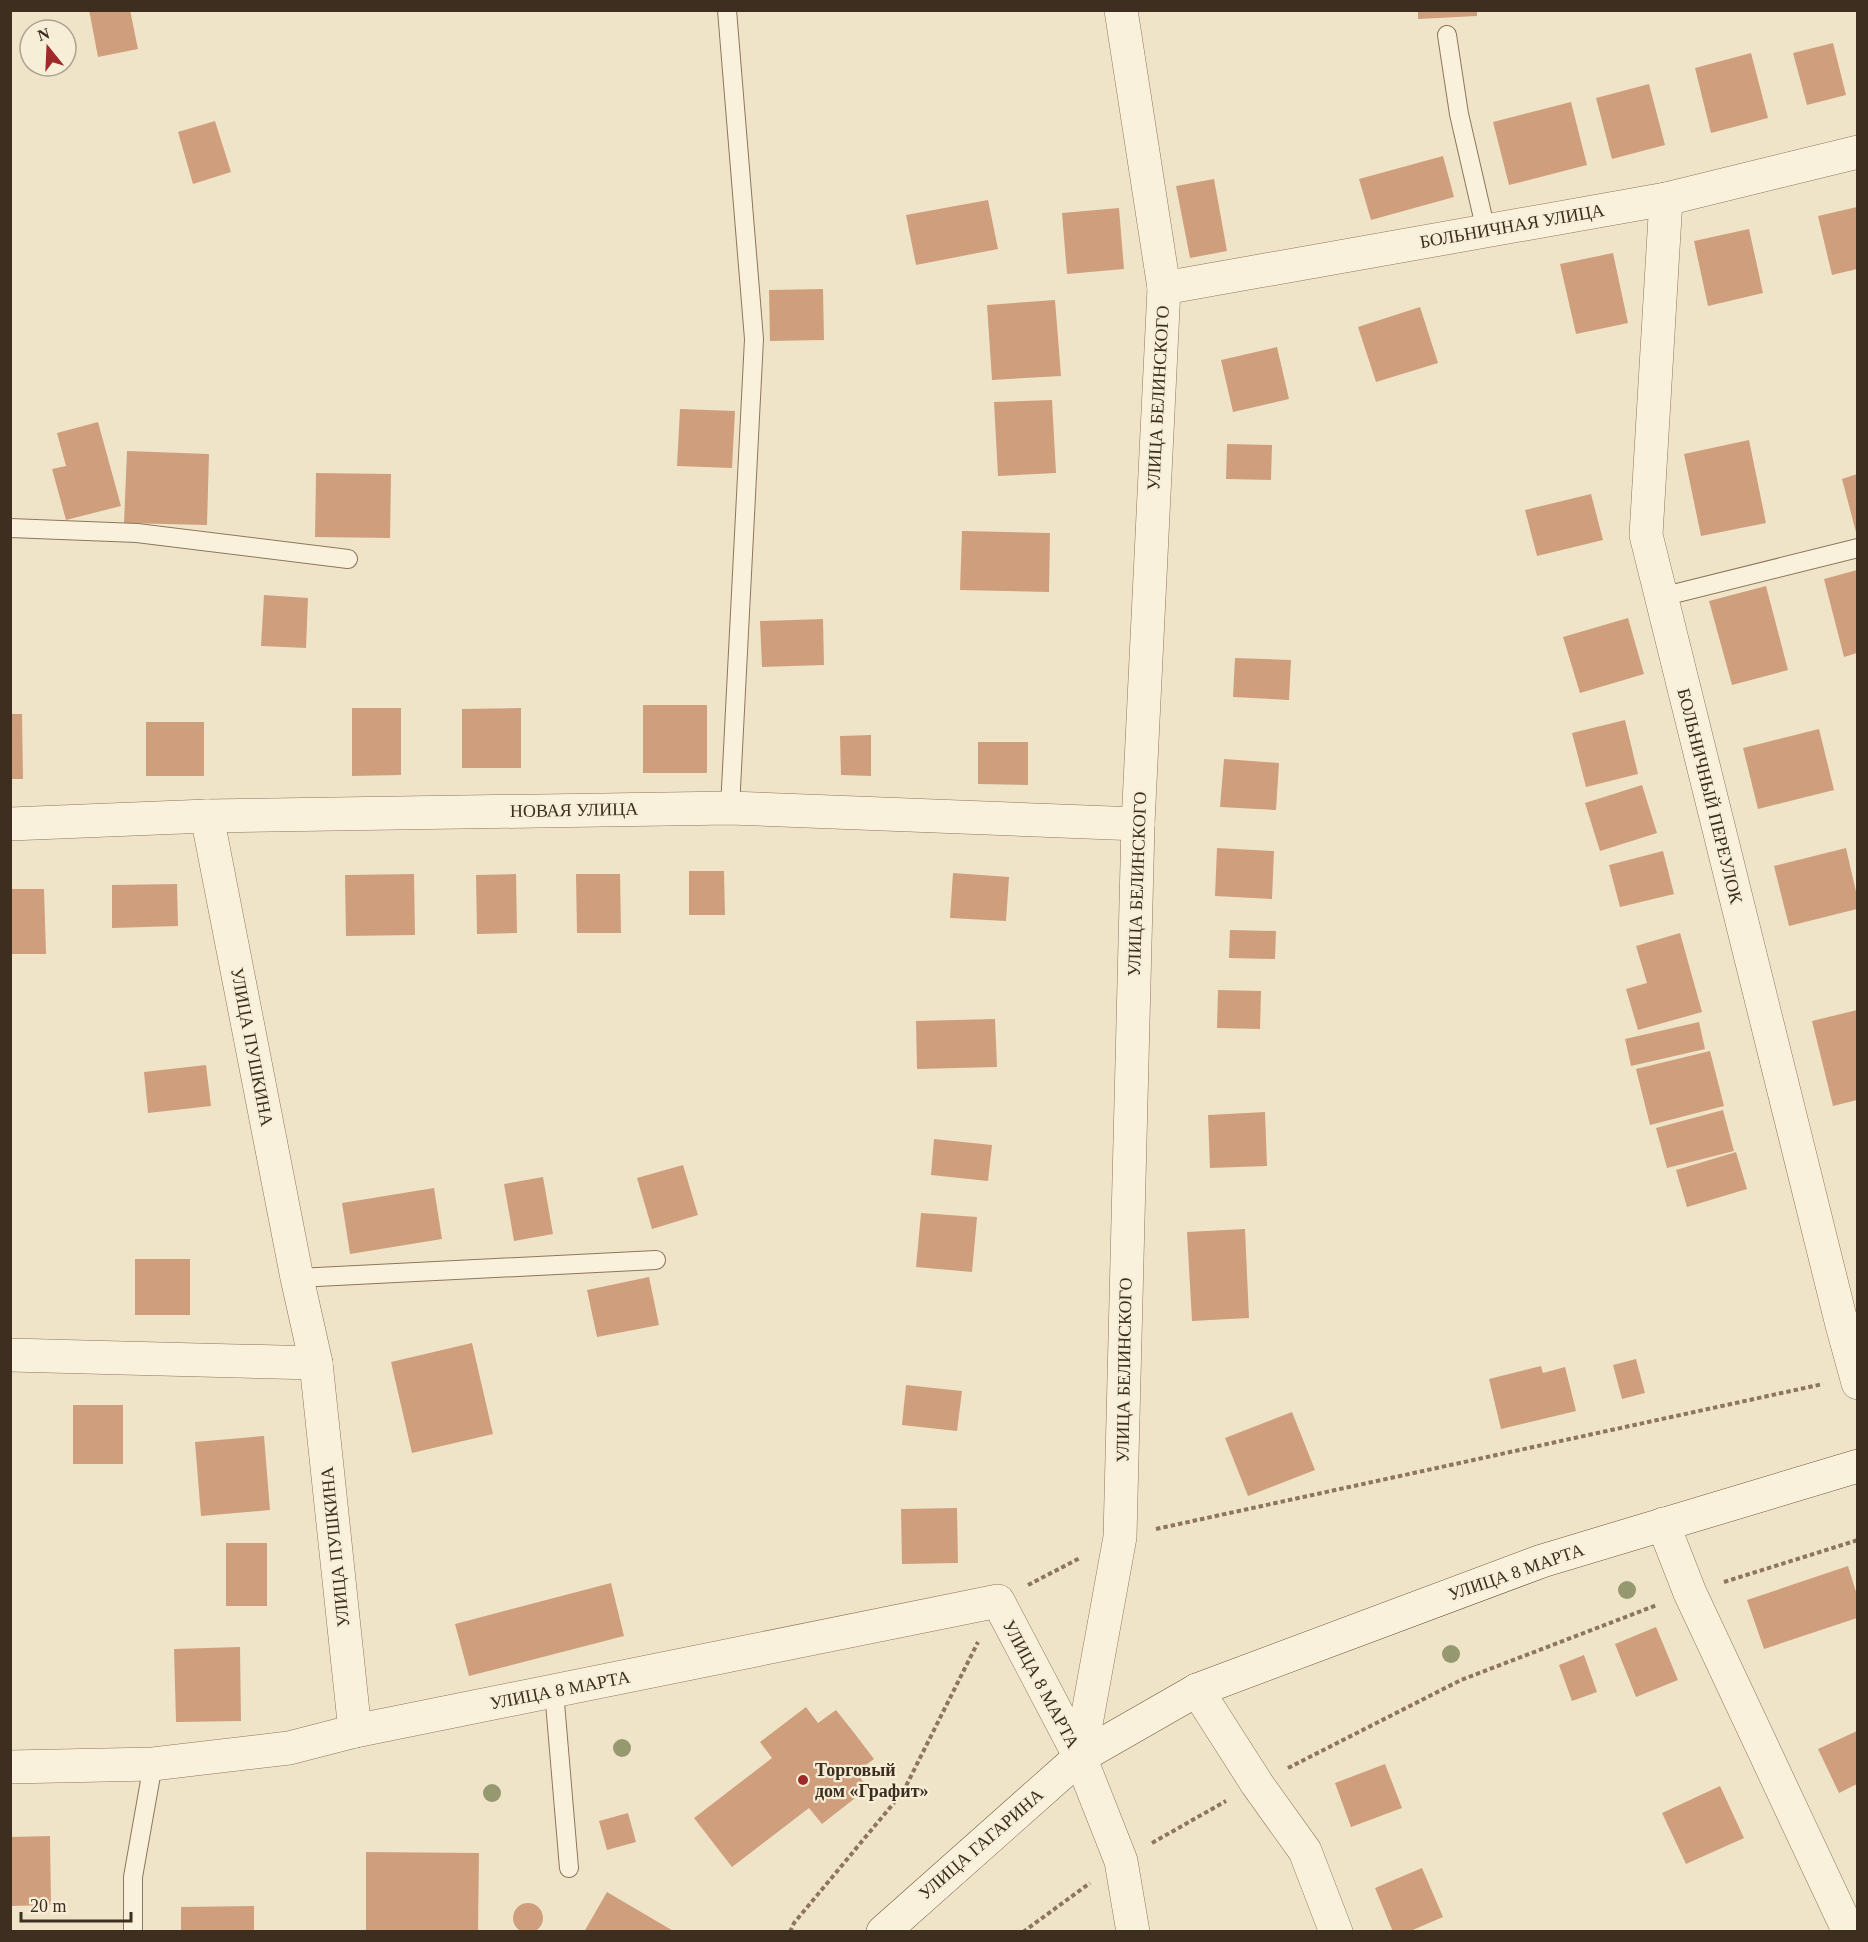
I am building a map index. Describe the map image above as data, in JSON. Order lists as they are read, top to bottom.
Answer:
{
  "streets": {
    "street": [
      "БОЛЬНИЧНАЯ УЛИЦА",
      "УЛИЦА БЕЛИНСКОГО",
      "БОЛЬНИЧНЫЙ ПЕРЕУЛОК",
      "НОВАЯ УЛИЦА",
      "УЛИЦА ПУШКИНА",
      "УЛИЦА 8 МАРТА",
      "УЛИЦА ГАГАРИНА"
    ]
  },
  "crossings": [
    ["БОЛЬНИЧНАЯ УЛИЦА", "УЛИЦА БЕЛИНСКОГО"],
    ["БОЛЬНИЧНАЯ УЛИЦА", "БОЛЬНИЧНЫЙ ПЕРЕУЛОК"],
    ["УЛИЦА БЕЛИНСКОГО", "НОВАЯ УЛИЦА"],
    ["УЛИЦА БЕЛИНСКОГО", "УЛИЦА 8 МАРТА"],
    ["УЛИЦА БЕЛИНСКОГО", "УЛИЦА ГАГАРИНА"],
    ["НОВАЯ УЛИЦА", "УЛИЦА ПУШКИНА"],
    ["УЛИЦА ПУШКИНА", "УЛИЦА 8 МАРТА"],
    ["УЛИЦА 8 МАРТА", "УЛИЦА ГАГАРИНА"]
  ],
  "places": ["Торговый дом «Графит»"],
  "scale_bar": "20 m",
  "north": "top"
}
